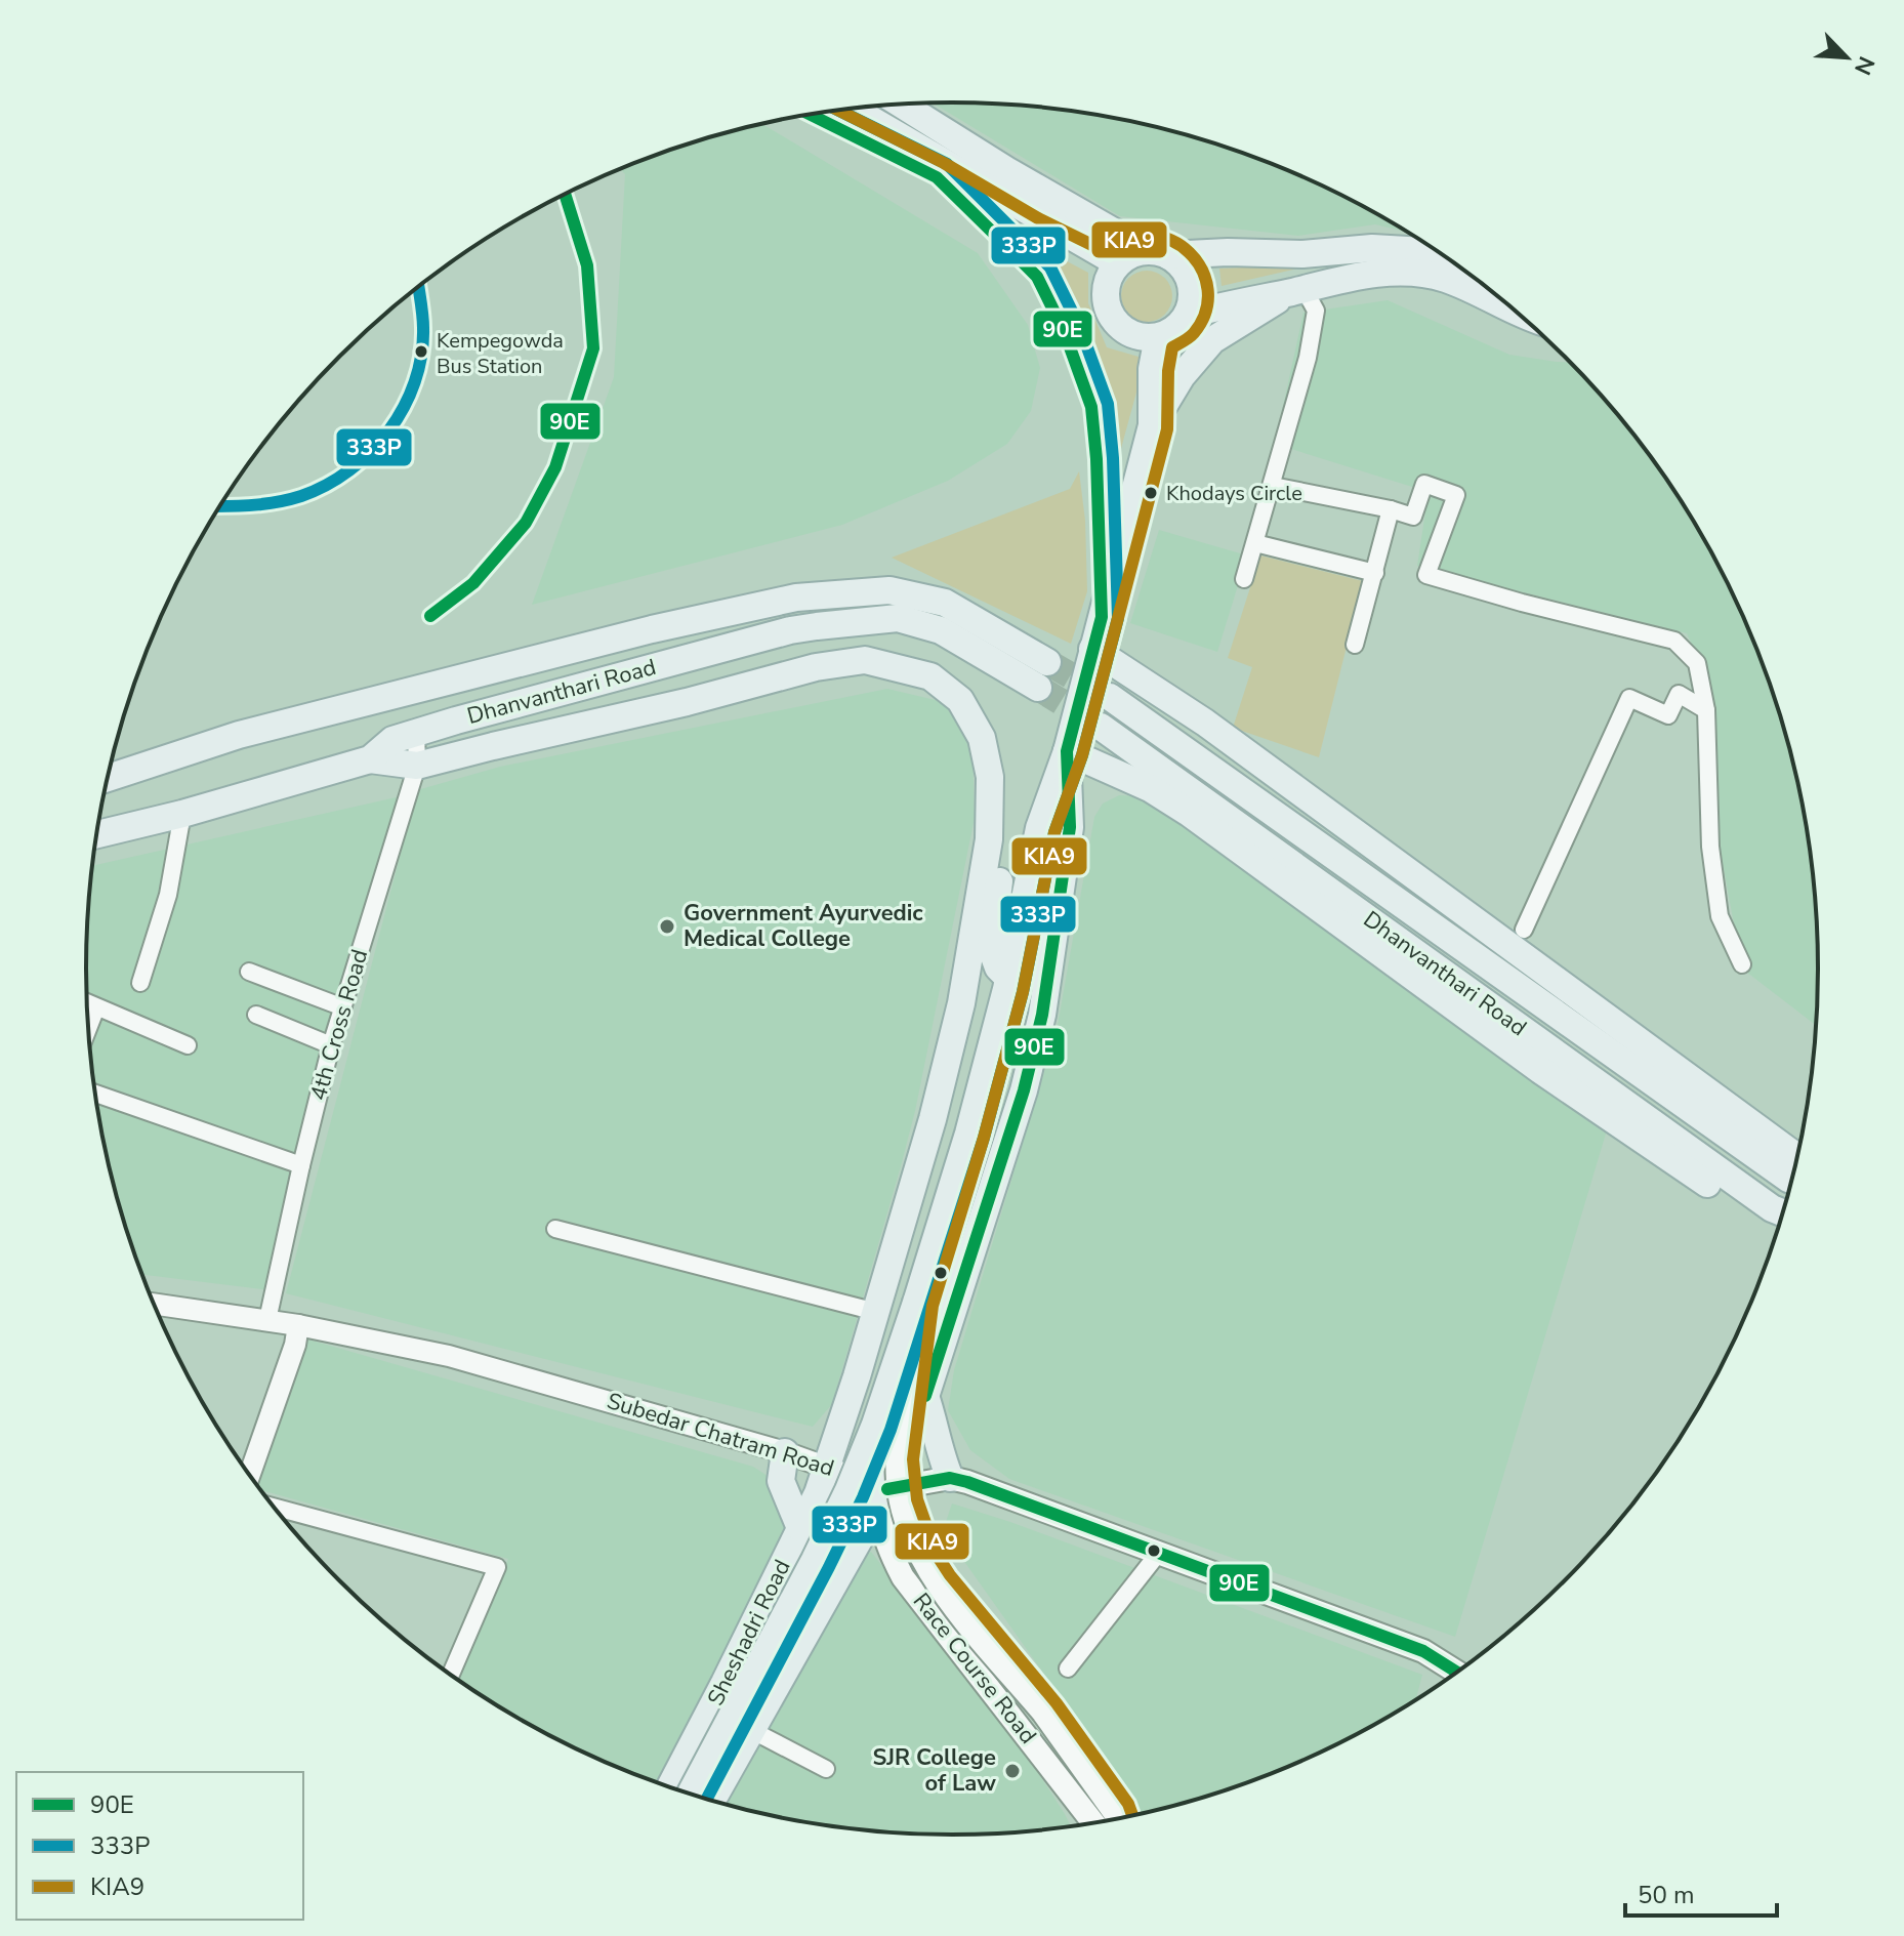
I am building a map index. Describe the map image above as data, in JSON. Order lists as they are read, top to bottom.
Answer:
{
  "streets": {
    "main road": ["Dhanvanthari Road", "Sheshadri Road", "Race Course Road"],
    "street": ["4th Cross Road", "Subedar Chatram Road"]
  },
  "crossings": [
    ["Dhanvanthari Road", "4th Cross Road"],
    ["4th Cross Road", "Subedar Chatram Road"],
    ["Subedar Chatram Road", "Sheshadri Road"],
    ["Subedar Chatram Road", "Race Course Road"]
  ],
  "places": [
    "Kempegowda Bus Station",
    "Khodays Circle",
    "Government Ayurvedic Medical College",
    "SJR College of Law"
  ],
  "lines": ["transit line 333P", "transit line KIA9", "transit line 90E"],
  "legend": ["90E", "333P", "KIA9"],
  "scale_bar": "50 m",
  "north": "bottom right"
}
